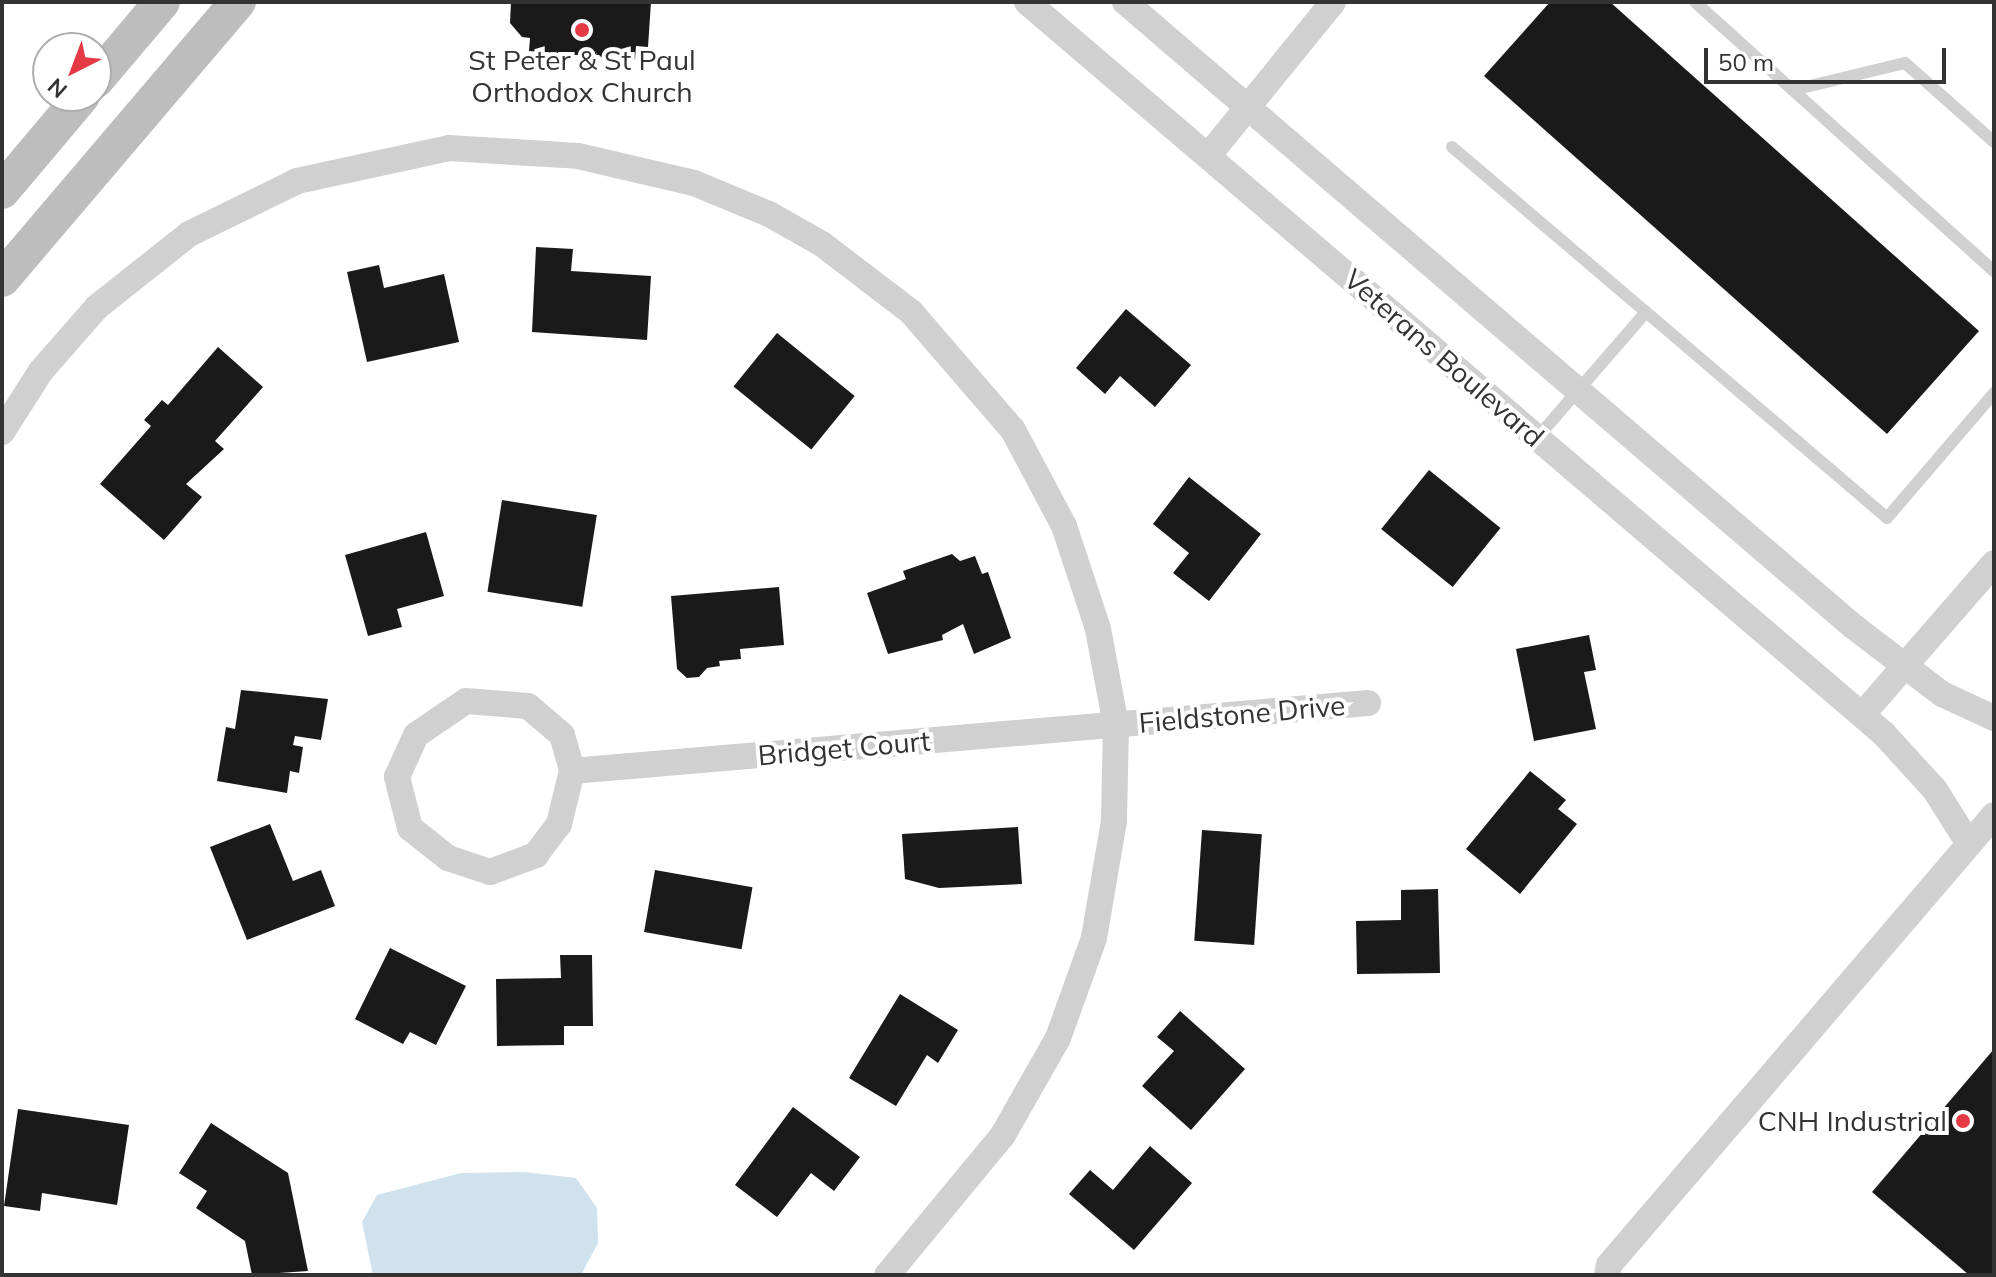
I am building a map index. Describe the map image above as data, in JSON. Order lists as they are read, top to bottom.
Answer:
{
  "streets": {
    "street": ["Veterans Boulevard", "Fieldstone Drive", "Bridget Court"]
  },
  "crossings": [
    ["Fieldstone Drive", "Bridget Court"]
  ],
  "places": ["St Peter & St Paul Orthodox Church", "CNH Industrial"],
  "scale_bar": "50 m",
  "north": "bottom left"
}
